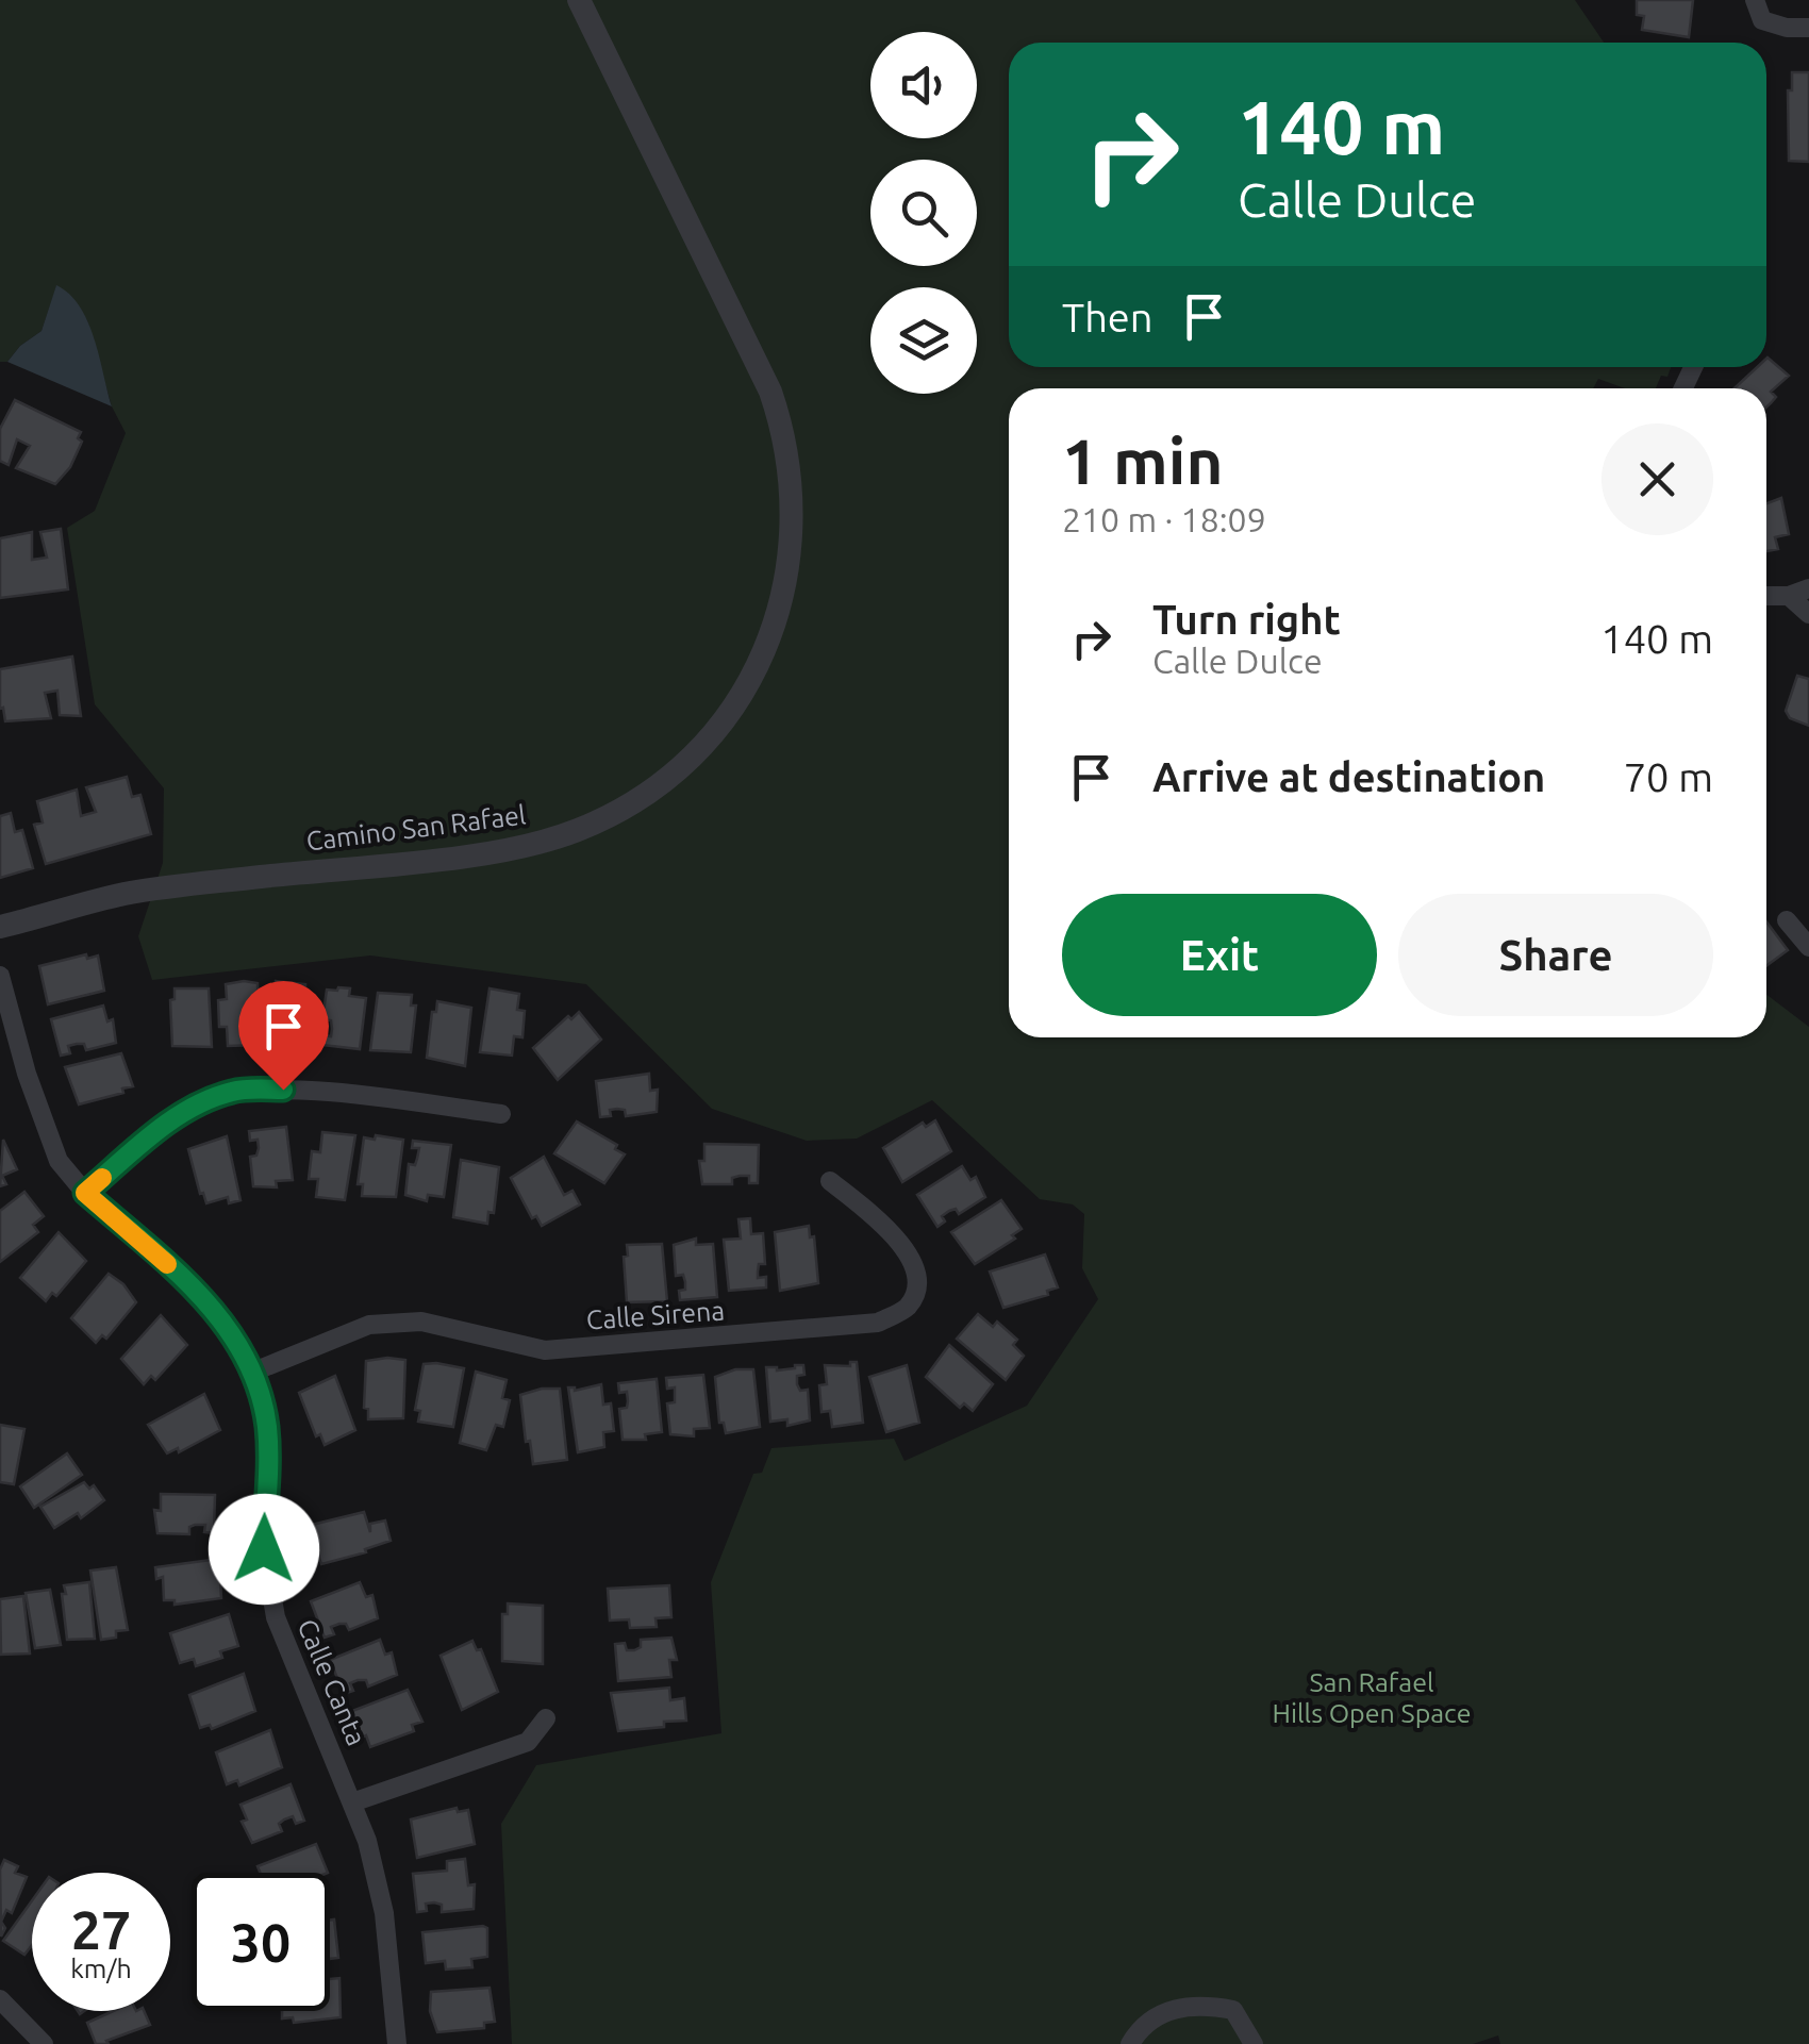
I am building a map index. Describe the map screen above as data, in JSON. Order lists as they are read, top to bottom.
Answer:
{
  "streets": {
    "street": ["Camino San Rafael", "Calle Sirena", "Calle Canta"]
  },
  "crossings": [
    ["Calle Sirena", "Calle Canta"]
  ],
  "parks": ["San Rafael Hills Open Space"],
  "page": {
    "turn": ["140 m", "Calle Dulce"],
    "then": "Then",
    "heading": ["1 min", "210 m · 18:09"],
    "list": [
      {
        "name": "Turn right",
        "note": "Calle Dulce",
        "value": "140 m"
      },
      {
        "name": "Arrive at destination",
        "value": "70 m"
      }
    ],
    "buttons": ["Exit", "Share"],
    "speed": "27 km/h",
    "limit": "30"
  }
}
